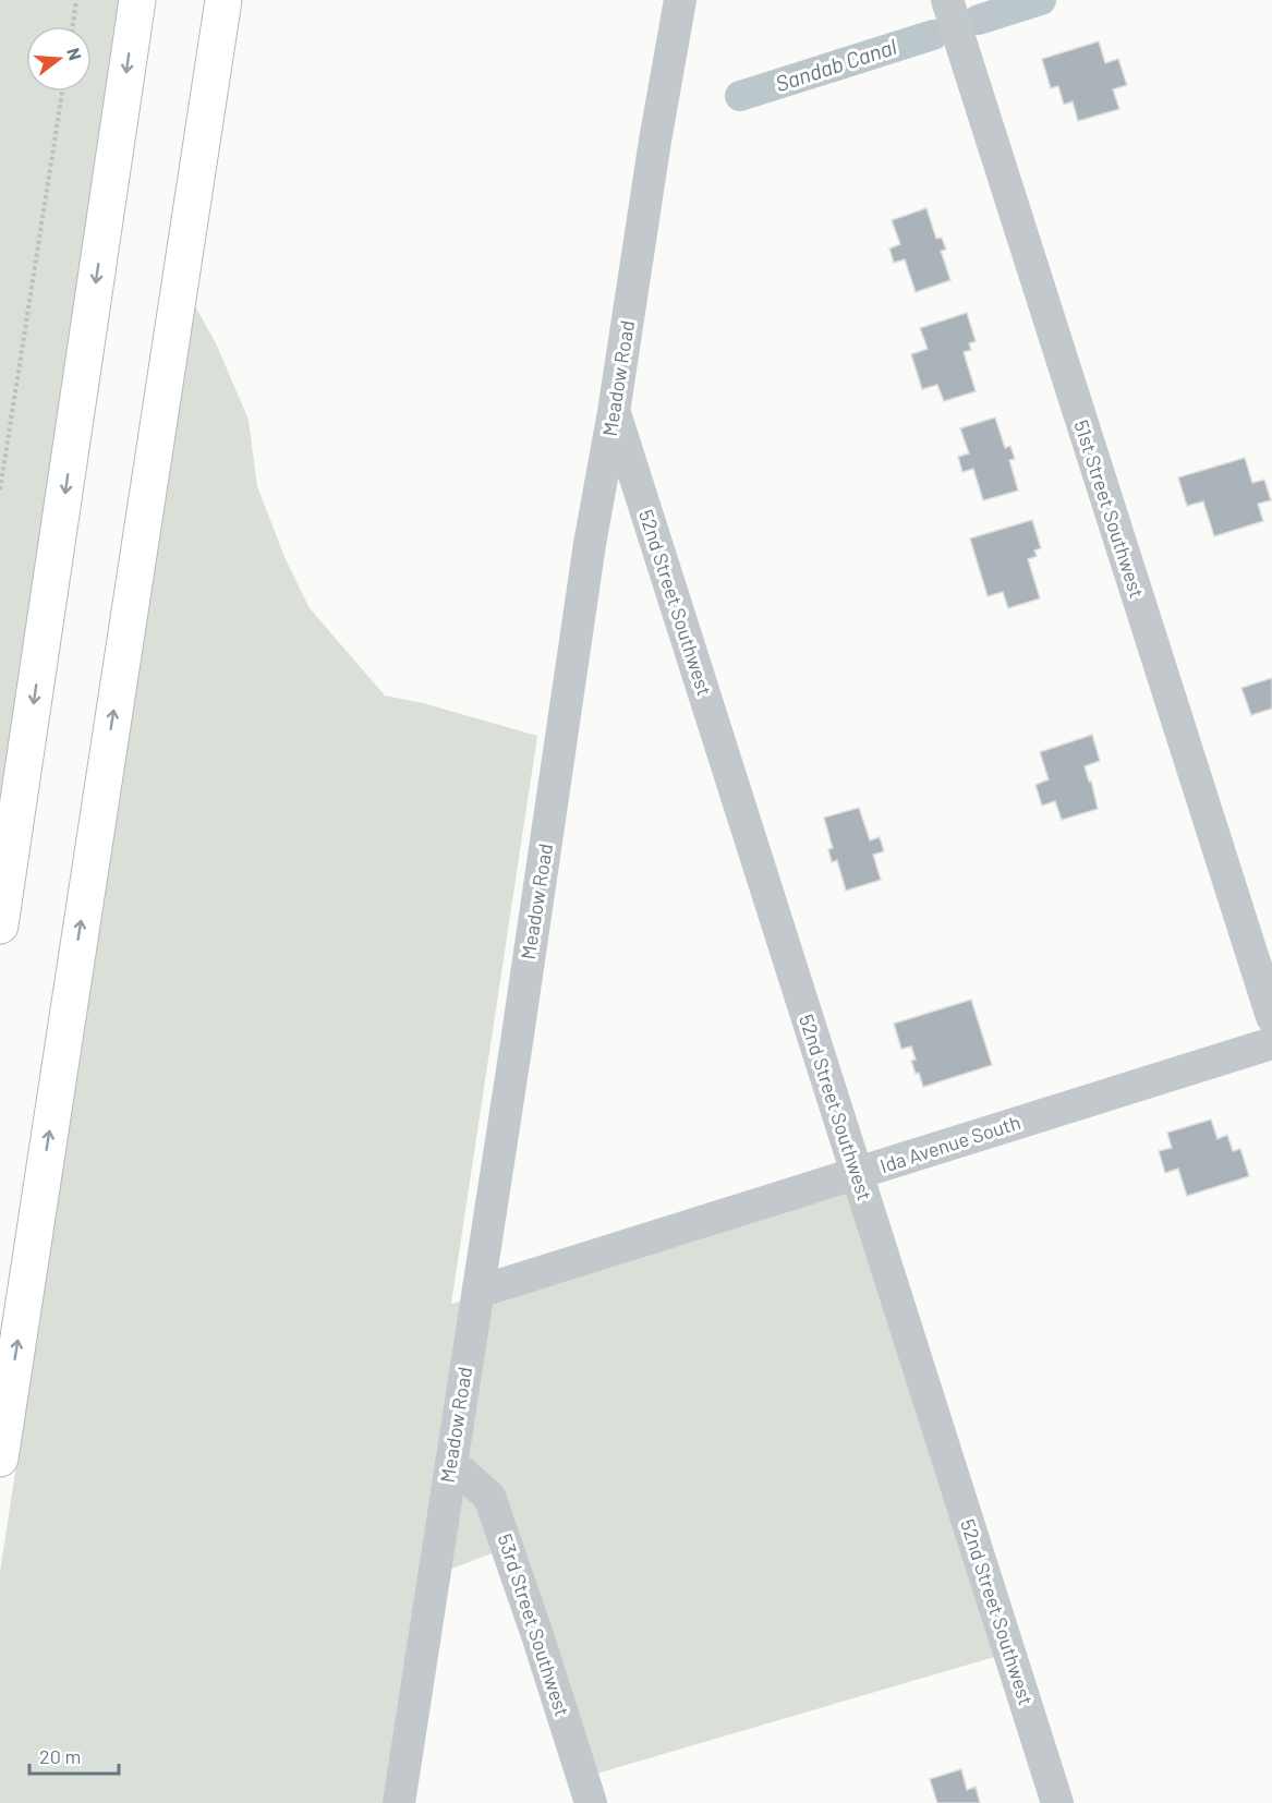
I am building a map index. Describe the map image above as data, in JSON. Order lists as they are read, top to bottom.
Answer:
{
  "streets": {
    "street": [
      "Meadow Road",
      "51st Street Southwest",
      "52nd Street Southwest",
      "Ida Avenue South",
      "53rd Street Southwest"
    ]
  },
  "crossings": [
    ["Meadow Road", "52nd Street Southwest"],
    ["Meadow Road", "Ida Avenue South"],
    ["Meadow Road", "53rd Street Southwest"],
    ["52nd Street Southwest", "Ida Avenue South"]
  ],
  "water": ["Sandab Canal"],
  "scale_bar": "20 m",
  "north": "right"
}
